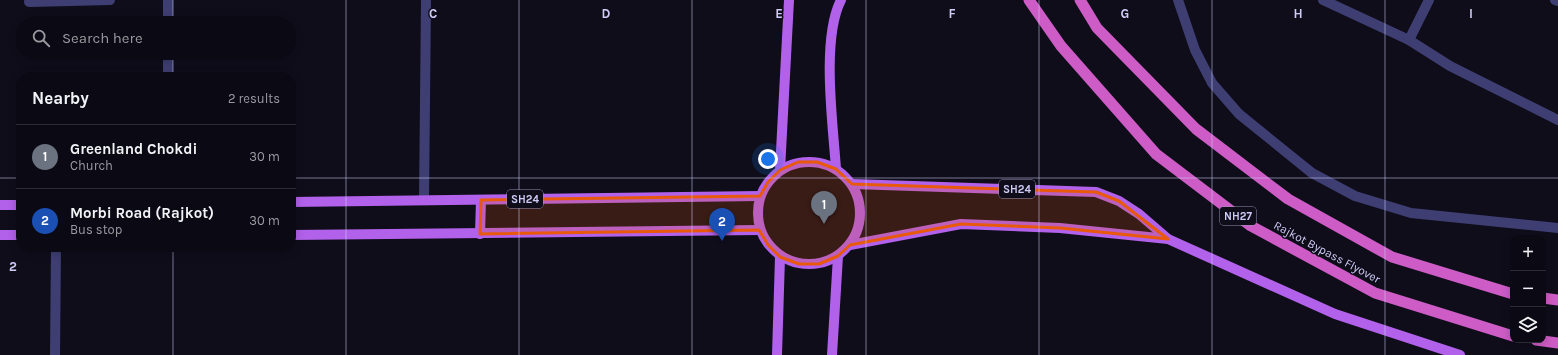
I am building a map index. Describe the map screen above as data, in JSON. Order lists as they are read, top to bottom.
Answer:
{
  "streets": {
    "highway": ["NH27", "Rajkot Bypass Flyover"],
    "main road": ["SH24"]
  },
  "page": {
    "search": "Search here",
    "heading": ["Nearby", "2 results"],
    "list": [
      {
        "mark": "1",
        "name": "Greenland Chokdi",
        "note": "Church",
        "value": "30 m"
      },
      {
        "mark": "2",
        "name": "Morbi Road (Rajkot)",
        "note": "Bus stop",
        "value": "30 m"
      }
    ],
    "pins": ["1", "2"],
    "map_buttons": ["+", "−"]
  },
  "grid": {
    "columns": [
      "C",
      "D",
      "E",
      "F",
      "G",
      "H",
      "I"
    ],
    "rows": ["2"]
  }
}
